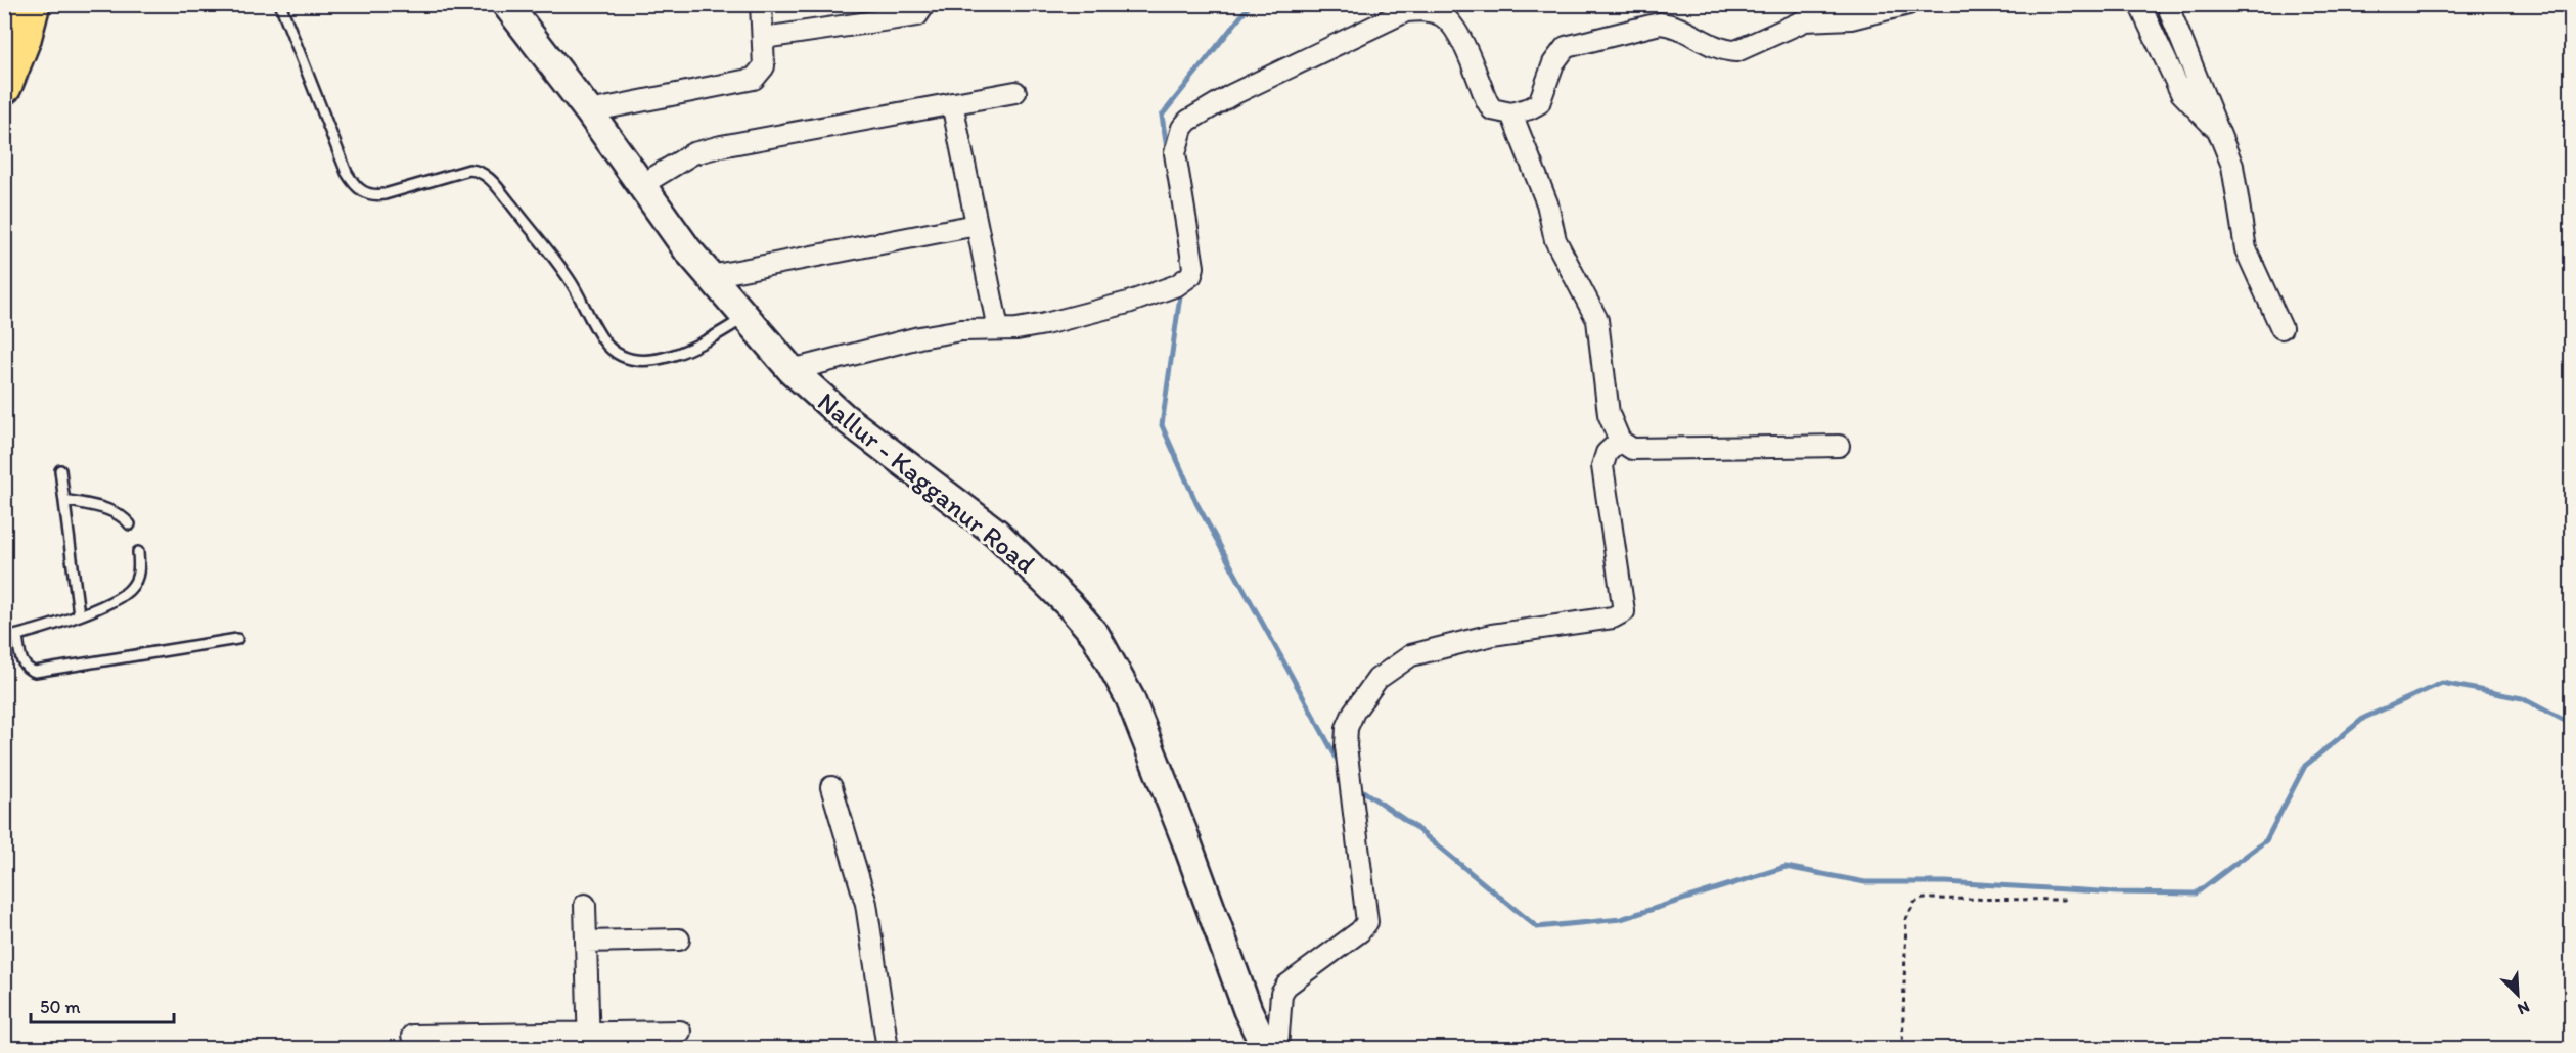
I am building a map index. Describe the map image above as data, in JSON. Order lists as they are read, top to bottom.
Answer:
{
  "streets": {
    "main road": ["Nallur - Kagganur Road"]
  },
  "scale_bar": "50 m",
  "north": "bottom right"
}
